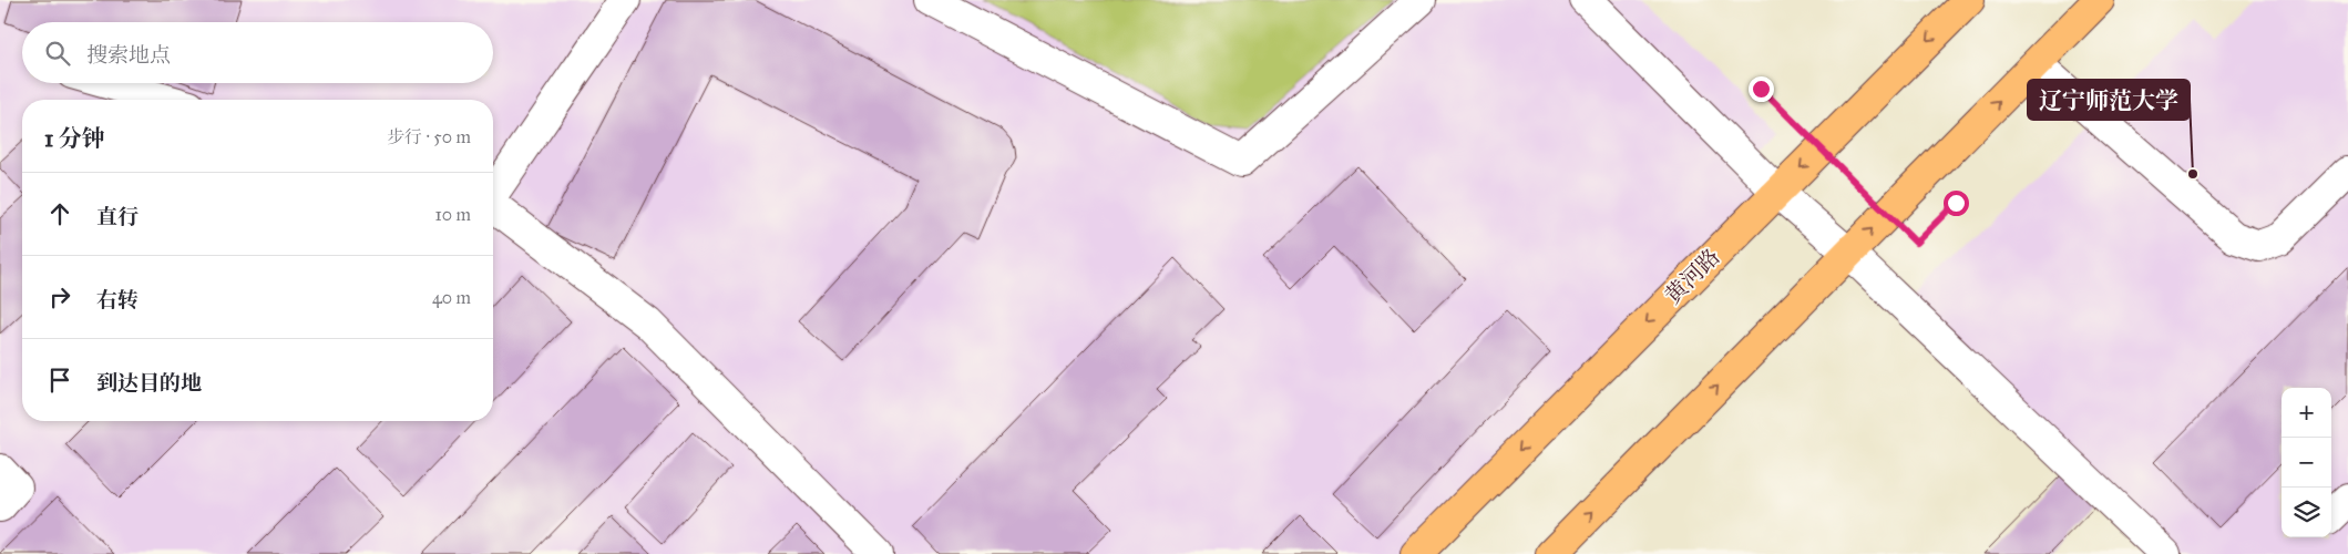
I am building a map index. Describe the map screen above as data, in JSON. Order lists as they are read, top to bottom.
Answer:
{
  "streets": {
    "main road": ["黄河路"]
  },
  "places": ["辽宁师范大学"],
  "page": {
    "search": "搜索地点",
    "heading": ["1 分钟", "步行 · 50 m"],
    "list": [
      ["直行", "10 m"],
      ["右转", "40 m"],
      "到达目的地"
    ],
    "map_buttons": ["+", "−"]
  }
}
